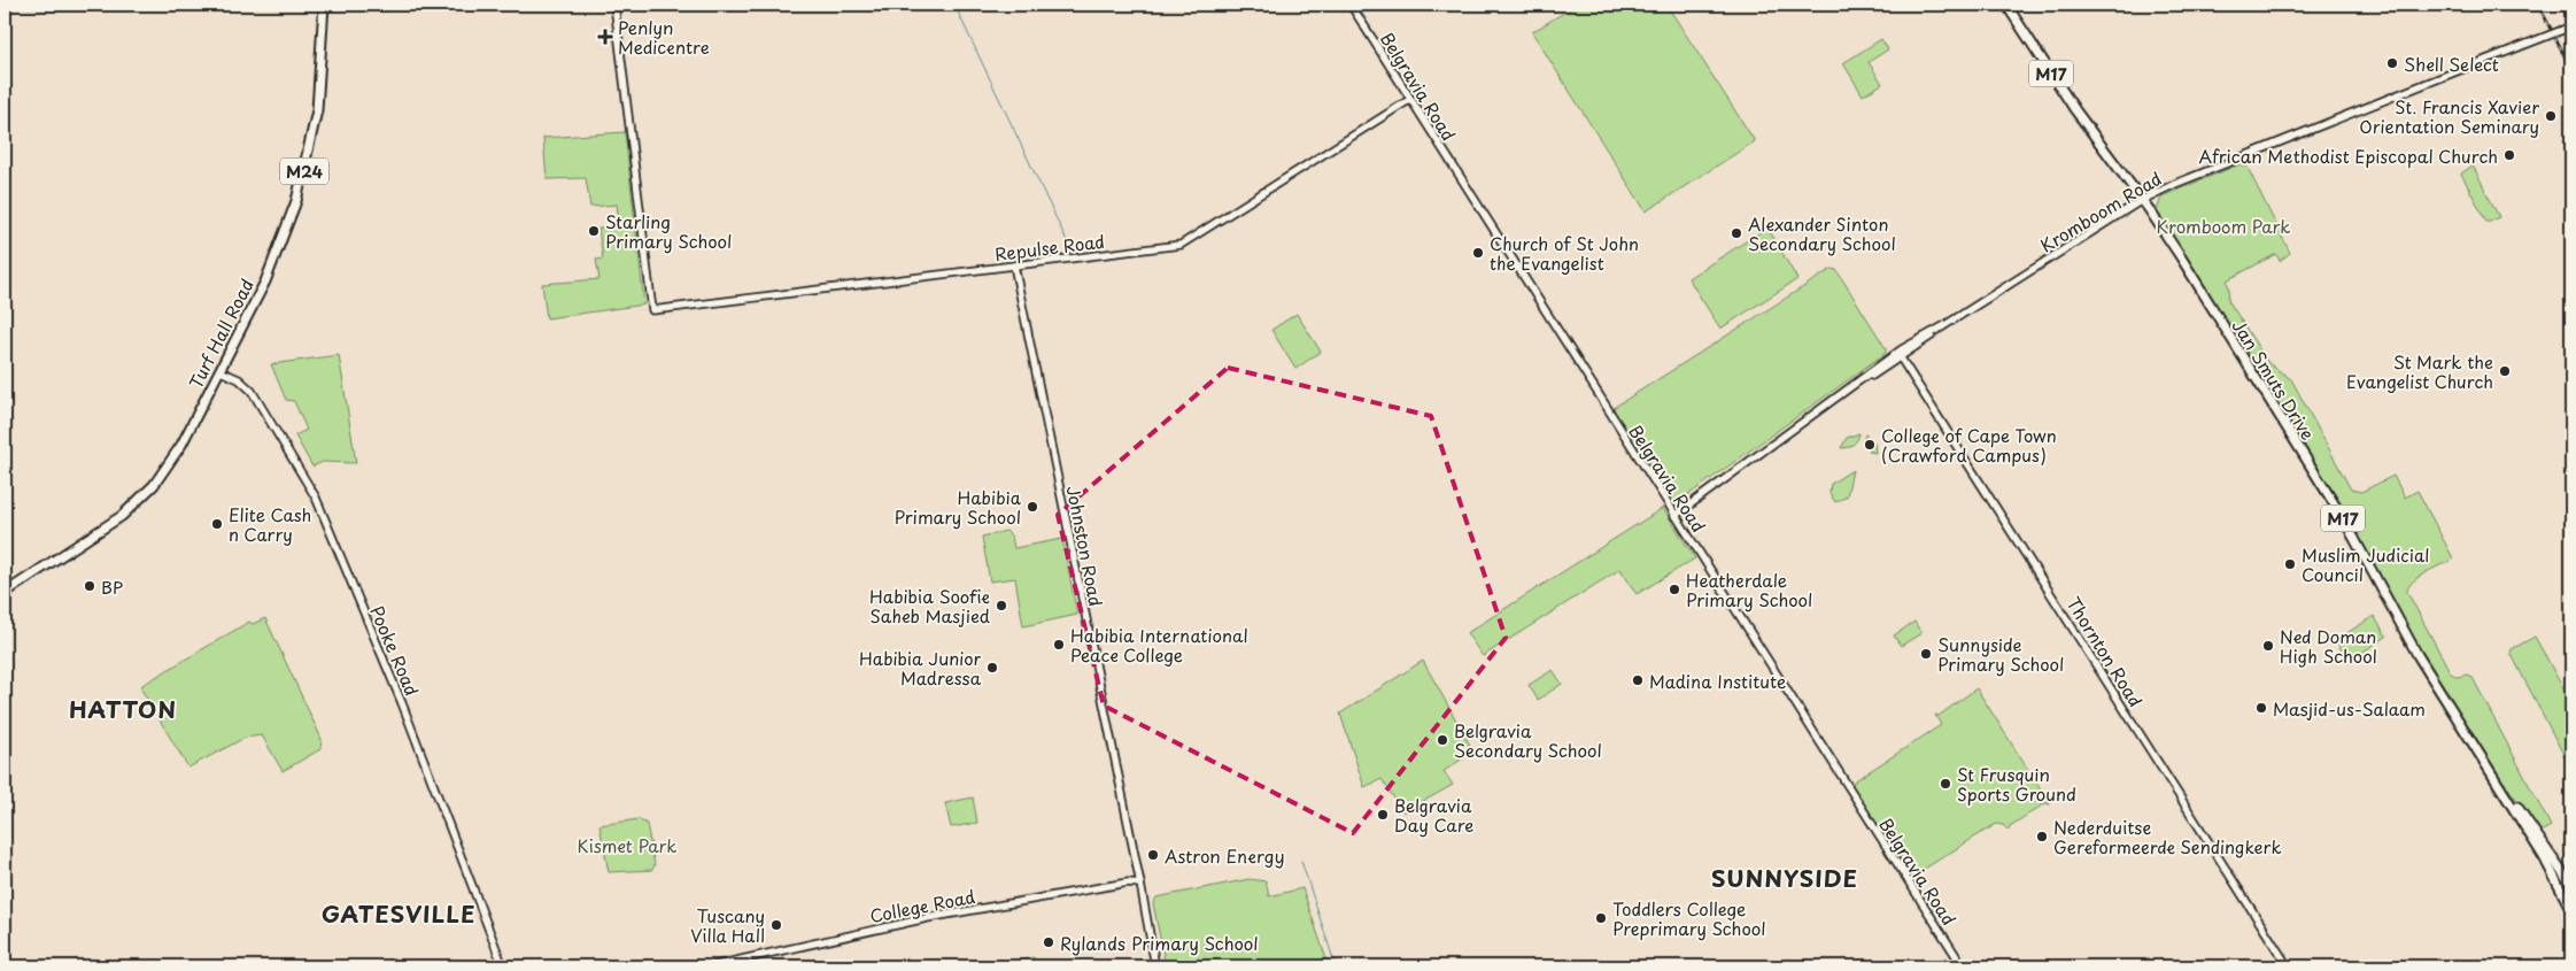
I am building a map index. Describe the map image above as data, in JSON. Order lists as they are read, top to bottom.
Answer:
{
  "streets": {
    "main road": [
      "M17",
      "M24",
      "Turf Hall Road",
      "Jan Smuts Drive"
    ],
    "street": [
      "Belgravia Road",
      "Kromboom Road",
      "Repulse Road",
      "Johnston Road",
      "Pooke Road",
      "Thornton Road",
      "College Road"
    ]
  },
  "crossings": [
    ["Belgravia Road", "Kromboom Road"],
    ["Belgravia Road", "Repulse Road"],
    ["Kromboom Road", "Jan Smuts Drive"],
    ["Kromboom Road", "Thornton Road"],
    ["Repulse Road", "Johnston Road"],
    ["Turf Hall Road", "Pooke Road"],
    ["Johnston Road", "College Road"]
  ],
  "districts": ["HATTON", "SUNNYSIDE", "GATESVILLE"],
  "parks": ["Kromboom Park", "Kismet Park"],
  "places": {
    "health": ["Penlyn Medicentre"],
    "other": [
      "Shell Select",
      "St. Francis Xavier Orientation Seminary",
      "African Methodist Episcopal Church",
      "Starling Primary School",
      "Alexander Sinton Secondary School",
      "Church of St John the Evangelist",
      "St Mark the Evangelist Church",
      "College of Cape Town (Crawford Campus)",
      "Habibia Primary School",
      "Elite Cash n Carry",
      "Muslim Judicial Council",
      "BP",
      "Heatherdale Primary School",
      "Habibia Soofie Saheb Masjied",
      "Habibia International Peace College",
      "Ned Doman High School",
      "Sunnyside Primary School",
      "Habibia Junior Madressa",
      "Madina Institute",
      "Masjid-us-Salaam",
      "Belgravia Secondary School",
      "St Frusquin Sports Ground",
      "Belgravia Day Care",
      "Nederduitse Gereformeerde Sendingkerk",
      "Astron Energy",
      "Toddlers College Preprimary School",
      "Tuscany Villa Hall",
      "Rylands Primary School"
    ]
  }
}
